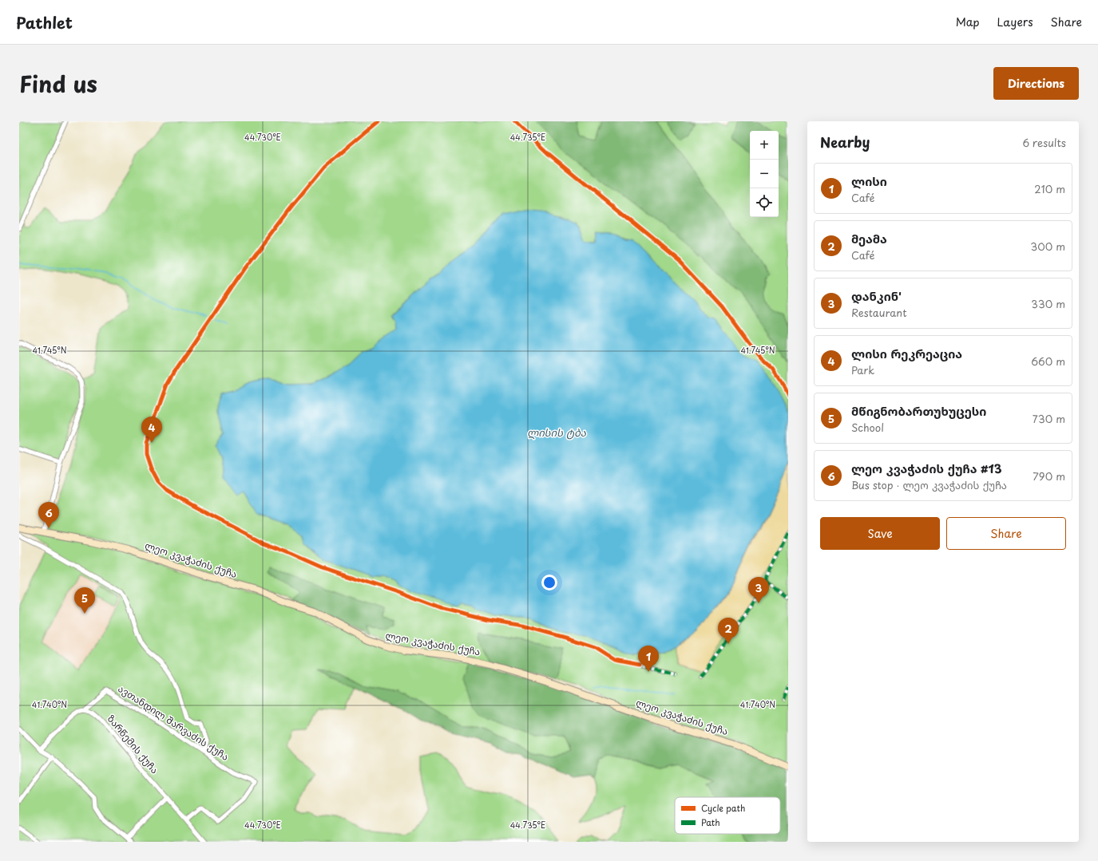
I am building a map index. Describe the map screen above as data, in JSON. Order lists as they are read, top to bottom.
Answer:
{
  "streets": {
    "main road": ["ლეო კვაჭაძის ქუჩა"],
    "street": ["ავთანდილ შარვაძის ქუჩა", "ზარწემის ქუჩა"]
  },
  "crossings": [
    ["ავთანდილ შარვაძის ქუჩა", "ზარწემის ქუჩა"]
  ],
  "water": ["ლისის ტბა"],
  "legend": ["Cycle path", "Path"],
  "page": {
    "header": "Pathlet",
    "nav": ["Map", "Layers", "Share"],
    "title": "Find us",
    "buttons": [
      "Directions",
      ["Save", "Share"]
    ],
    "heading": ["Nearby", "6 results"],
    "map_buttons": ["+", "−"],
    "list": [
      {
        "mark": "1",
        "name": "ლისი",
        "note": "Café",
        "value": "210 m"
      },
      {
        "mark": "2",
        "name": "მეამა",
        "note": "Café",
        "value": "300 m"
      },
      {
        "mark": "3",
        "name": "დანკინ'",
        "note": "Restaurant",
        "value": "330 m"
      },
      {
        "mark": "4",
        "name": "ლისი რეკრეაცია",
        "note": "Park",
        "value": "660 m"
      },
      {
        "mark": "5",
        "name": "მწიგნობართუხუცესი",
        "note": "School",
        "value": "730 m"
      },
      {
        "mark": "6",
        "name": "ლეო კვაჭაძის ქუჩა #13",
        "note": "Bus stop · ლეო კვაჭაძის ქუჩა",
        "value": "790 m"
      }
    ],
    "pins": [
      "4",
      "6",
      "3",
      "5",
      "2",
      "1"
    ]
  },
  "coordinates": [
    "44.730°E",
    "44.735°E",
    "41.745°N",
    "41.740°N"
  ]
}
